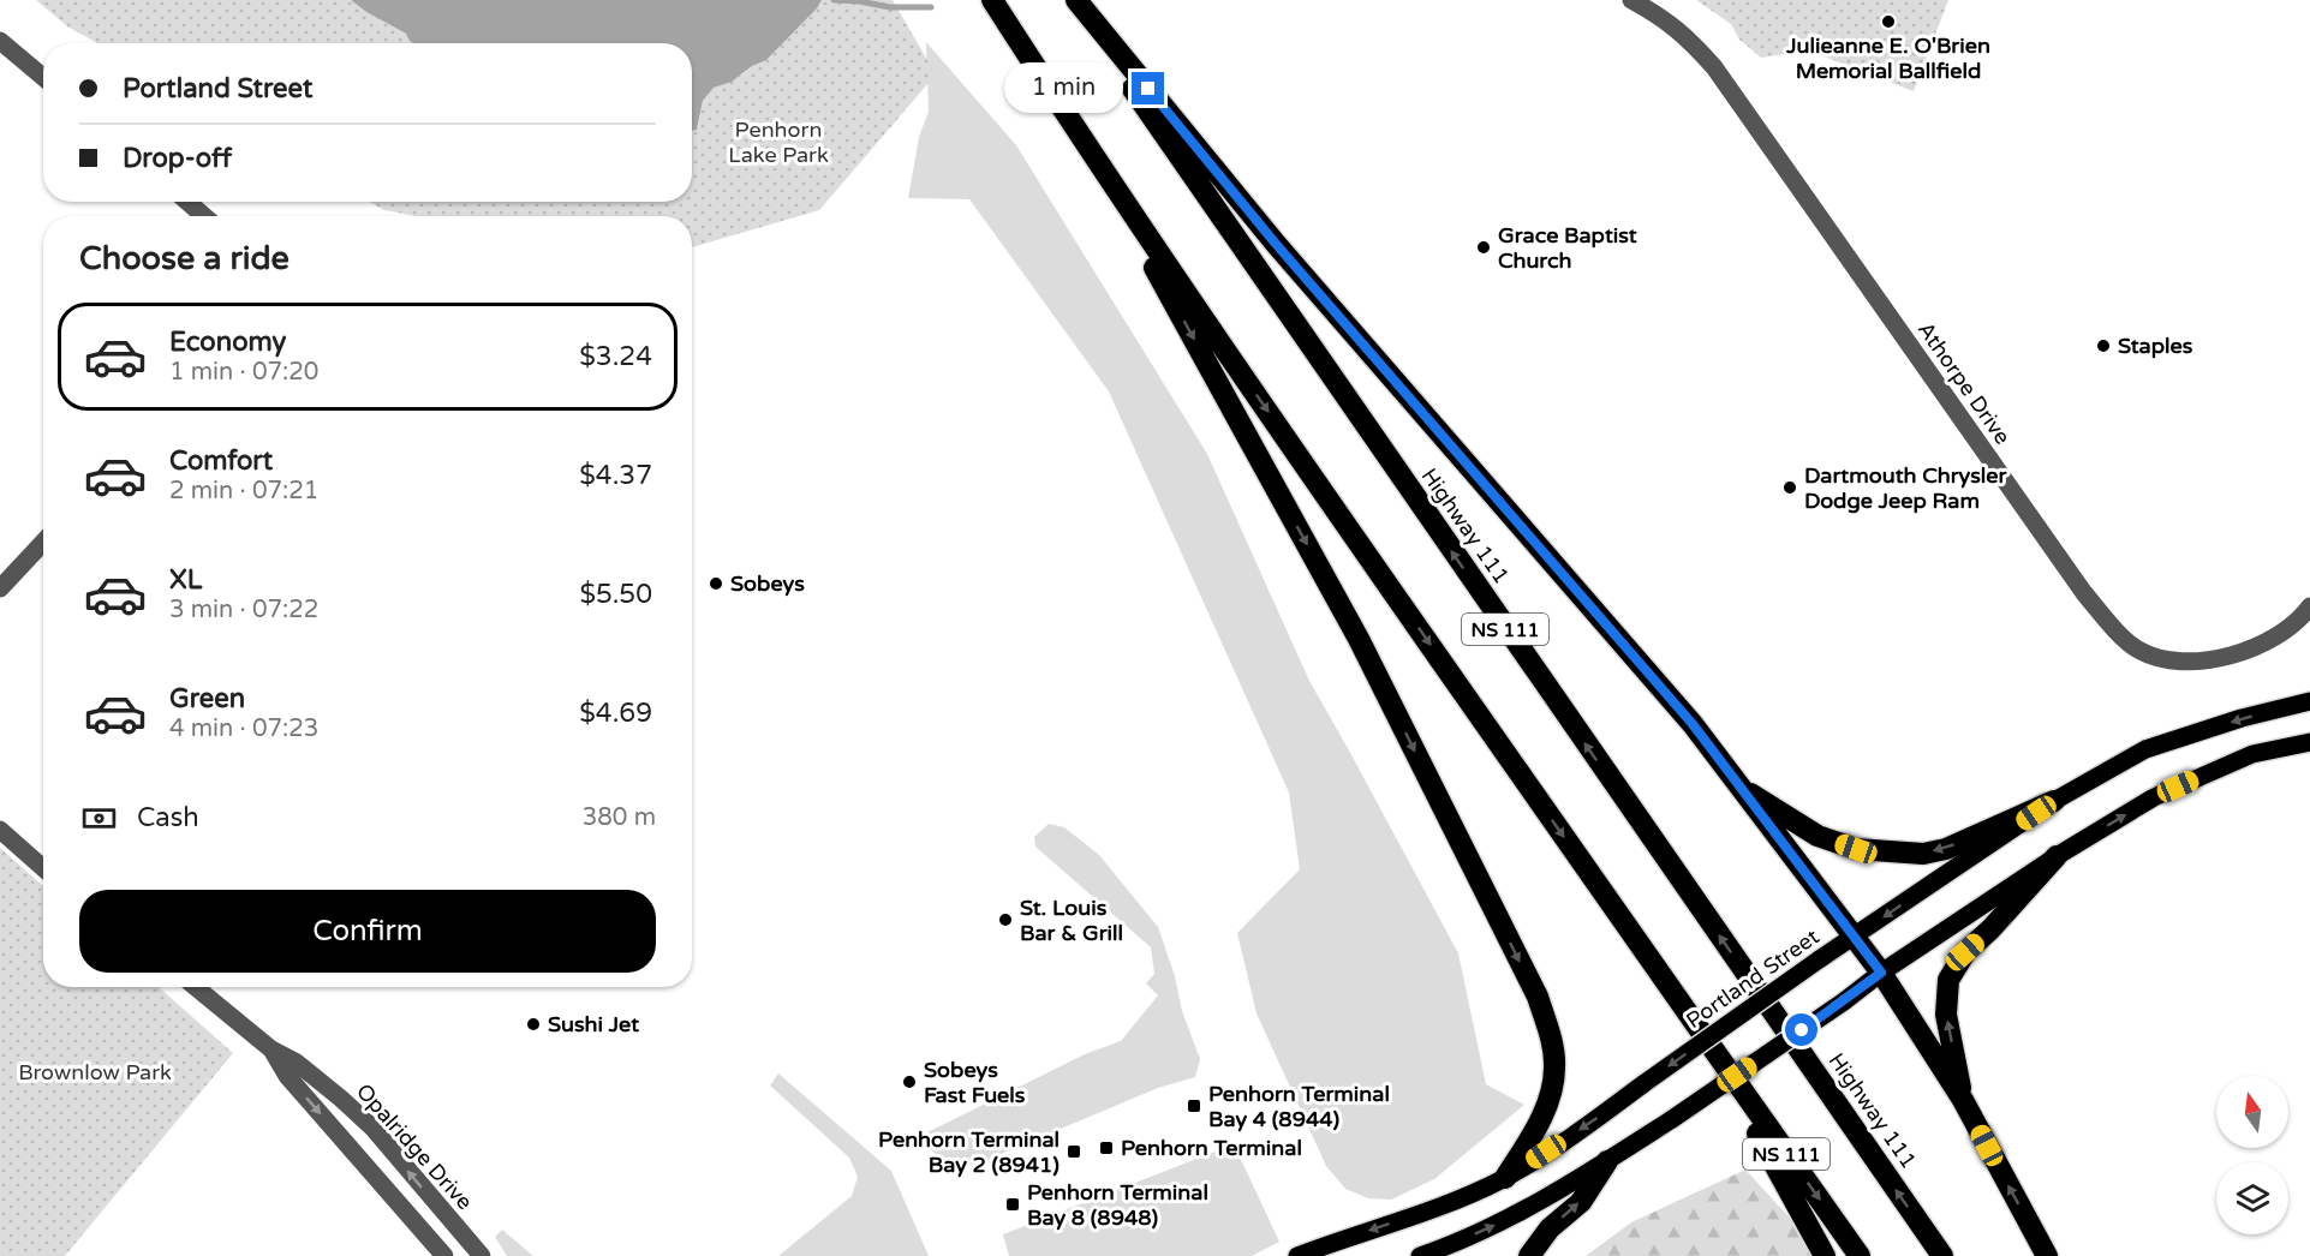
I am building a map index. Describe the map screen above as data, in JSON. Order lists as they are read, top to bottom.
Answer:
{
  "streets": {
    "highway": ["Highway 111", "NS 111"],
    "main road": ["Portland Street"],
    "street": ["Athorpe Drive", "Opalridge Drive"]
  },
  "parks": ["Penhorn Lake Park", "Brownlow Park"],
  "places": {
    "other": [
      "Julieanne E. O'Brien Memorial Ballfield",
      "Grace Baptist Church",
      "Staples",
      "Dartmouth Chrysler Dodge Jeep Ram",
      "Sobeys",
      "St. Louis Bar & Grill",
      "Sushi Jet",
      "Sobeys Fast Fuels"
    ],
    "transit": [
      "Penhorn Terminal Bay 4 (8944)",
      "Penhorn Terminal",
      "Penhorn Terminal Bay 2 (8941)",
      "Penhorn Terminal Bay 8 (8948)"
    ]
  },
  "north": "top",
  "page": {
    "banner": ["Portland Street", "Drop-off"],
    "bubble": "1 min",
    "heading": "Choose a ride",
    "list": [
      {
        "name": "Economy",
        "note": "1 min · 07:20",
        "value": "$3.24"
      },
      {
        "name": "Comfort",
        "note": "2 min · 07:21",
        "value": "$4.37"
      },
      {
        "name": "XL",
        "note": "3 min · 07:22",
        "value": "$5.50"
      },
      {
        "name": "Green",
        "note": "4 min · 07:23",
        "value": "$4.69"
      }
    ],
    "pay": ["Cash", "380 m"],
    "buttons": "Confirm"
  }
}
